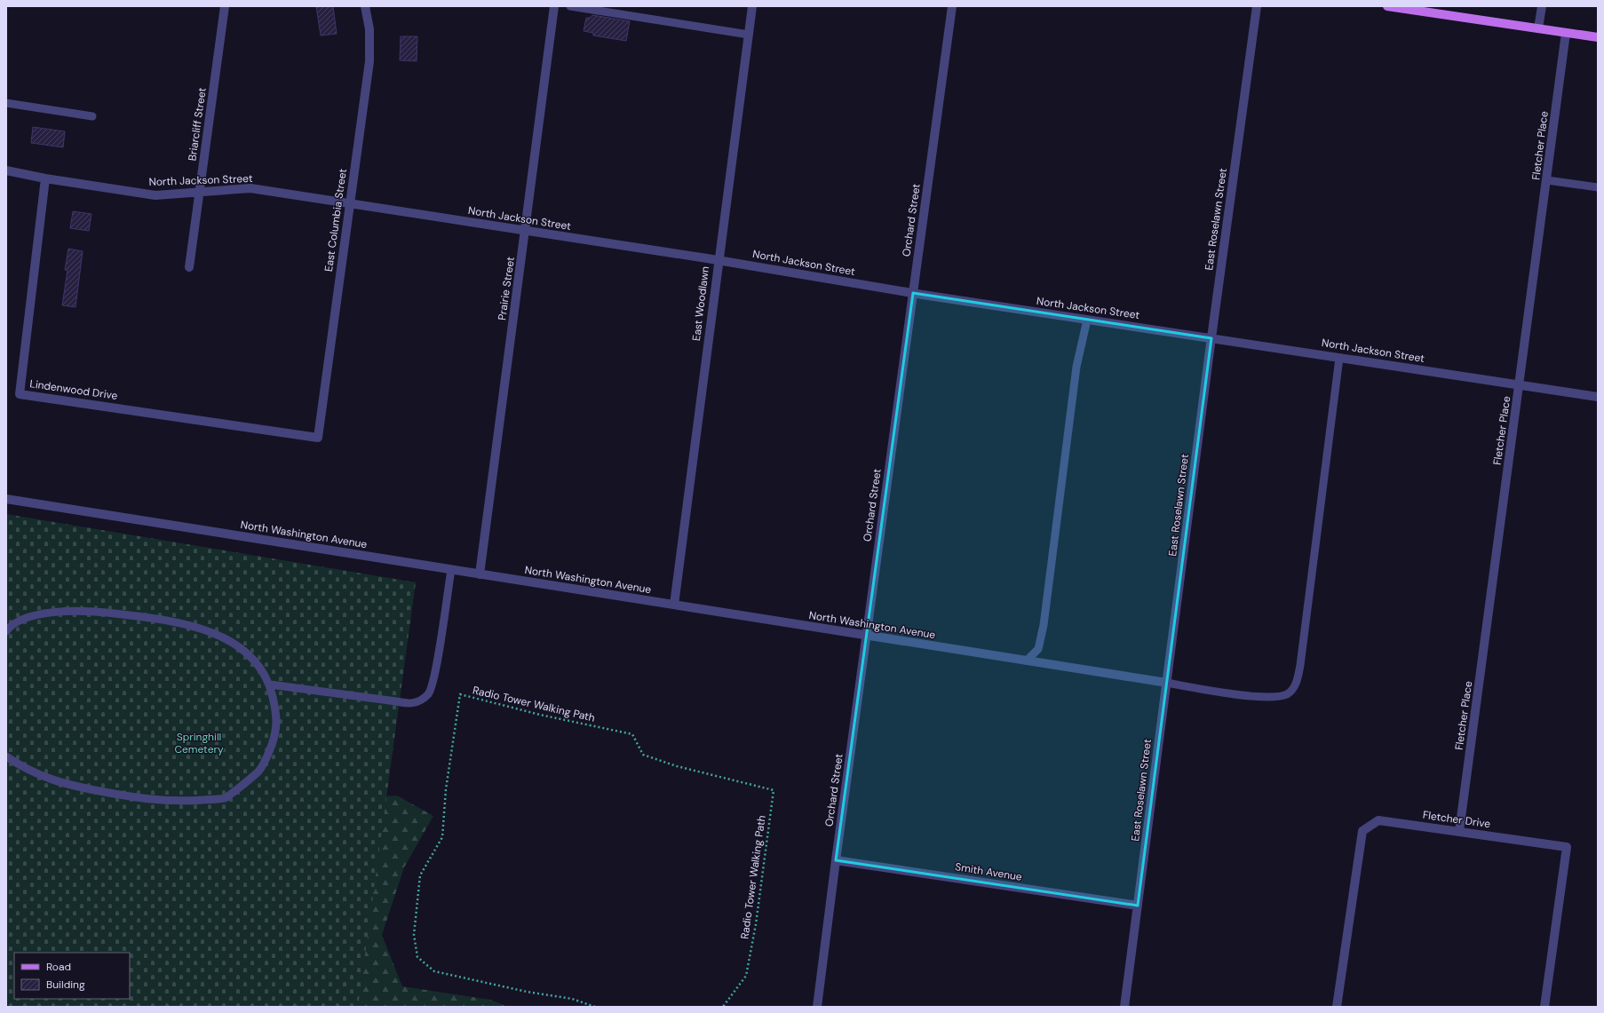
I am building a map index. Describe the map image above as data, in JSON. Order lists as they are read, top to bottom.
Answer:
{
  "streets": {
    "street": [
      "Briarcliff Street",
      "Fletcher Place",
      "North Jackson Street",
      "East Roselawn Street",
      "East Columbia Street",
      "Orchard Street",
      "Prairie Street",
      "East Woodlawn",
      "Lindenwood Drive",
      "North Washington Avenue",
      "Fletcher Drive",
      "Smith Avenue"
    ],
    "path": ["Radio Tower Walking Path"]
  },
  "crossings": [
    ["Briarcliff Street", "North Jackson Street"],
    ["Fletcher Place", "North Jackson Street"],
    ["Fletcher Place", "Fletcher Drive"],
    ["North Jackson Street", "East Roselawn Street"],
    ["North Jackson Street", "East Columbia Street"],
    ["North Jackson Street", "Orchard Street"],
    ["North Jackson Street", "Prairie Street"],
    ["North Jackson Street", "East Woodlawn"],
    ["North Jackson Street", "Lindenwood Drive"],
    ["East Roselawn Street", "North Washington Avenue"],
    ["East Roselawn Street", "Smith Avenue"],
    ["East Columbia Street", "Lindenwood Drive"],
    ["Orchard Street", "North Washington Avenue"],
    ["Orchard Street", "Smith Avenue"],
    ["Prairie Street", "North Washington Avenue"],
    ["East Woodlawn", "North Washington Avenue"]
  ],
  "parks": ["Springhill Cemetery"],
  "legend": ["Road", "Building"]
}
